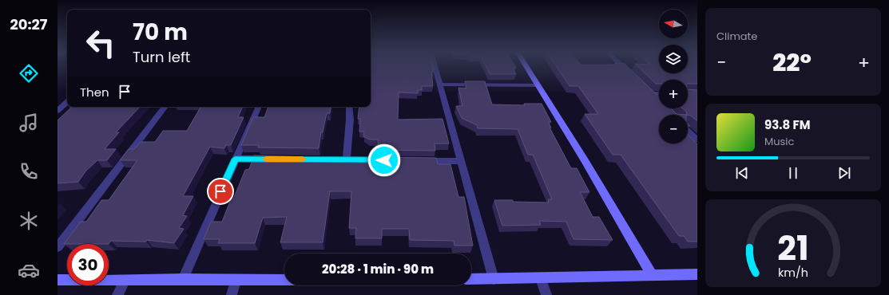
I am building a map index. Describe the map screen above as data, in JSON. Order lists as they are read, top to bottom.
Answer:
{
  "north": "left",
  "page": {
    "tabs": "20:27",
    "tile": "Climate",
    "map_buttons": ["+", "−"],
    "turn": ["70 m", "Turn left"],
    "heat": ["−", "22°", "+"],
    "then": "Then",
    "song": ["93.8 FM", "Music"],
    "limit": "30",
    "trip": "20:28 · 1 min · 90 m",
    "gauge": ["21", "km/h"]
  }
}
